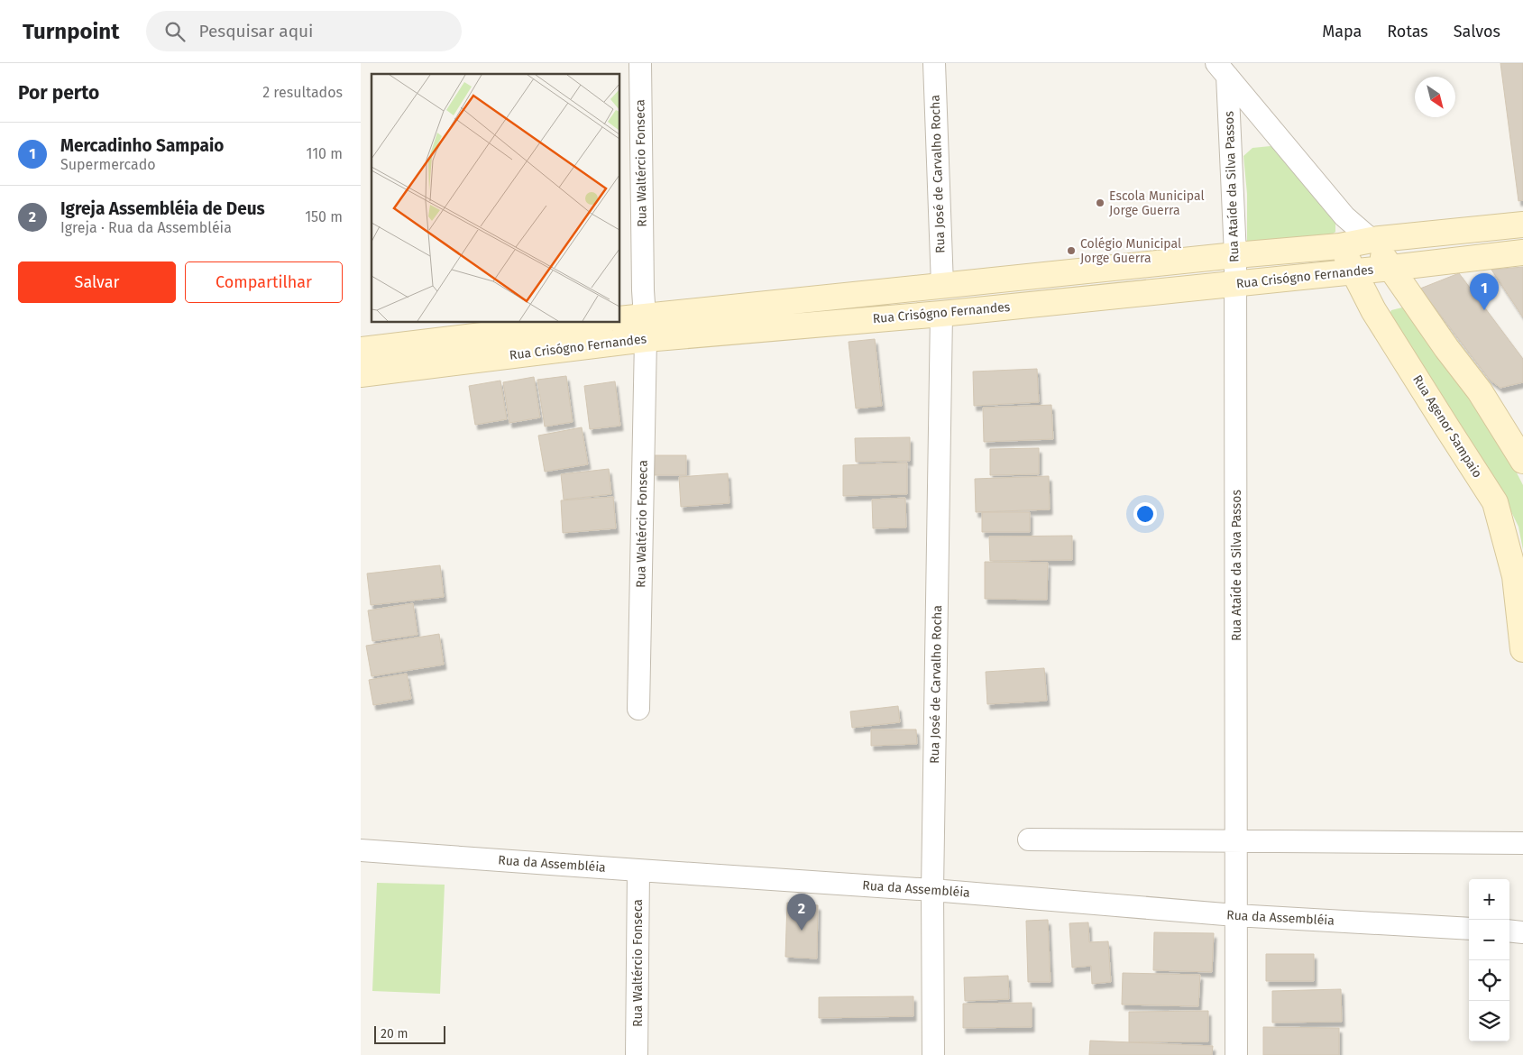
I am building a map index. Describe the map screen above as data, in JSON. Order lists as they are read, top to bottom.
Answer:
{
  "streets": {
    "street": [
      "Rua Waltércio Fonseca",
      "Rua José de Carvalho Rocha",
      "Rua Ataíde da Silva Passos",
      "Rua Crisógno Fernandes",
      "Rua Agenor Sampaio",
      "Rua da Assembléia"
    ]
  },
  "crossings": [
    ["Rua Waltércio Fonseca", "Rua Crisógno Fernandes"],
    ["Rua Waltércio Fonseca", "Rua da Assembléia"],
    ["Rua José de Carvalho Rocha", "Rua Crisógno Fernandes"],
    ["Rua José de Carvalho Rocha", "Rua da Assembléia"],
    ["Rua Ataíde da Silva Passos", "Rua Crisógno Fernandes"],
    ["Rua Ataíde da Silva Passos", "Rua da Assembléia"],
    ["Rua Crisógno Fernandes", "Rua Agenor Sampaio"]
  ],
  "places": ["Escola Municipal Jorge Guerra", "Colégio Municipal Jorge Guerra"],
  "scale_bar": "20 m",
  "north": "bottom right",
  "page": {
    "header": "Turnpoint",
    "search": "Pesquisar aqui",
    "nav": ["Mapa", "Rotas", "Salvos"],
    "heading": ["Por perto", "2 resultados"],
    "list": [
      {
        "mark": "1",
        "name": "Mercadinho Sampaio",
        "note": "Supermercado",
        "value": "110 m"
      },
      {
        "mark": "2",
        "name": "Igreja Assembléia de Deus",
        "note": "Igreja · Rua da Assembléia",
        "value": "150 m"
      }
    ],
    "buttons": ["Salvar", "Compartilhar"],
    "pins": ["1", "2"],
    "map_buttons": ["+", "−"],
    "scale": "20 m"
  }
}
